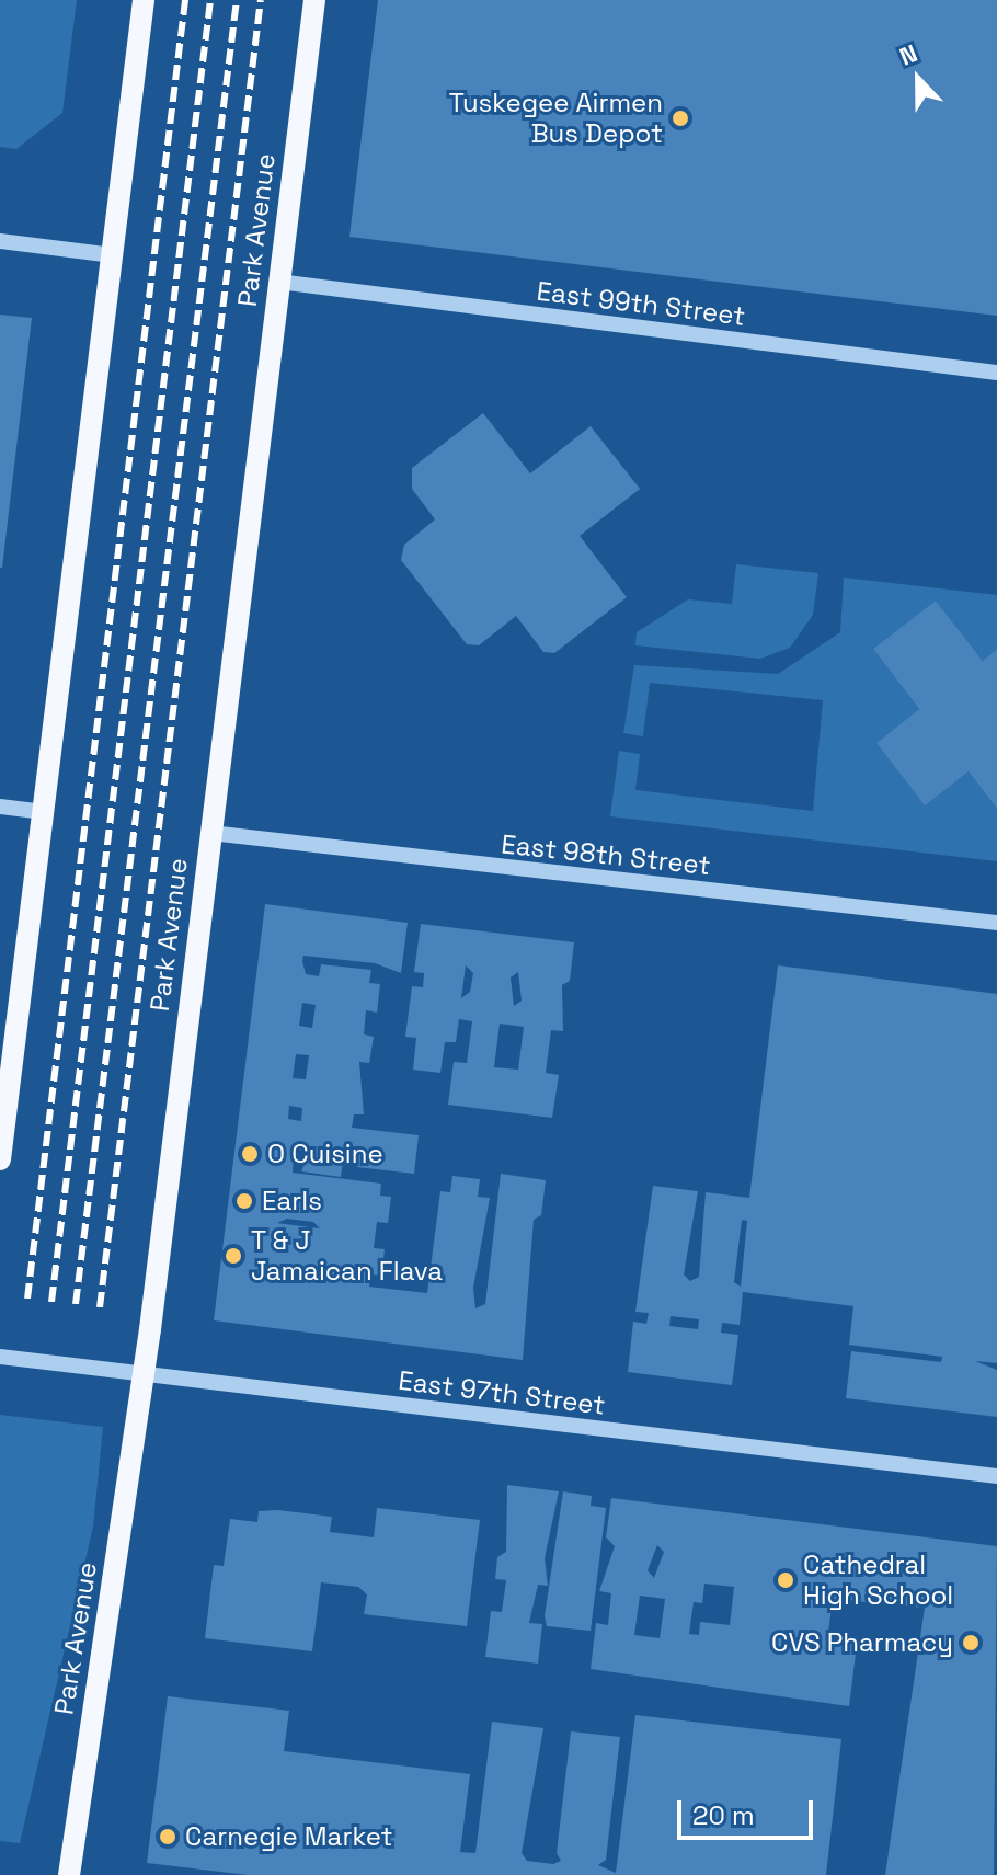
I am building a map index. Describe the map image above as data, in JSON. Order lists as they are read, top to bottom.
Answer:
{
  "streets": {
    "main road": ["Park Avenue"],
    "street": ["East 99th Street", "East 98th Street", "East 97th Street"]
  },
  "crossings": [
    ["Park Avenue", "East 99th Street"],
    ["Park Avenue", "East 98th Street"],
    ["Park Avenue", "East 97th Street"]
  ],
  "places": [
    "Tuskegee Airmen Bus Depot",
    "O Cuisine",
    "Earls",
    "T & J Jamaican Flava",
    "Cathedral High School",
    "CVS Pharmacy",
    "Carnegie Market"
  ],
  "scale_bar": "20 m",
  "north": "top"
}
